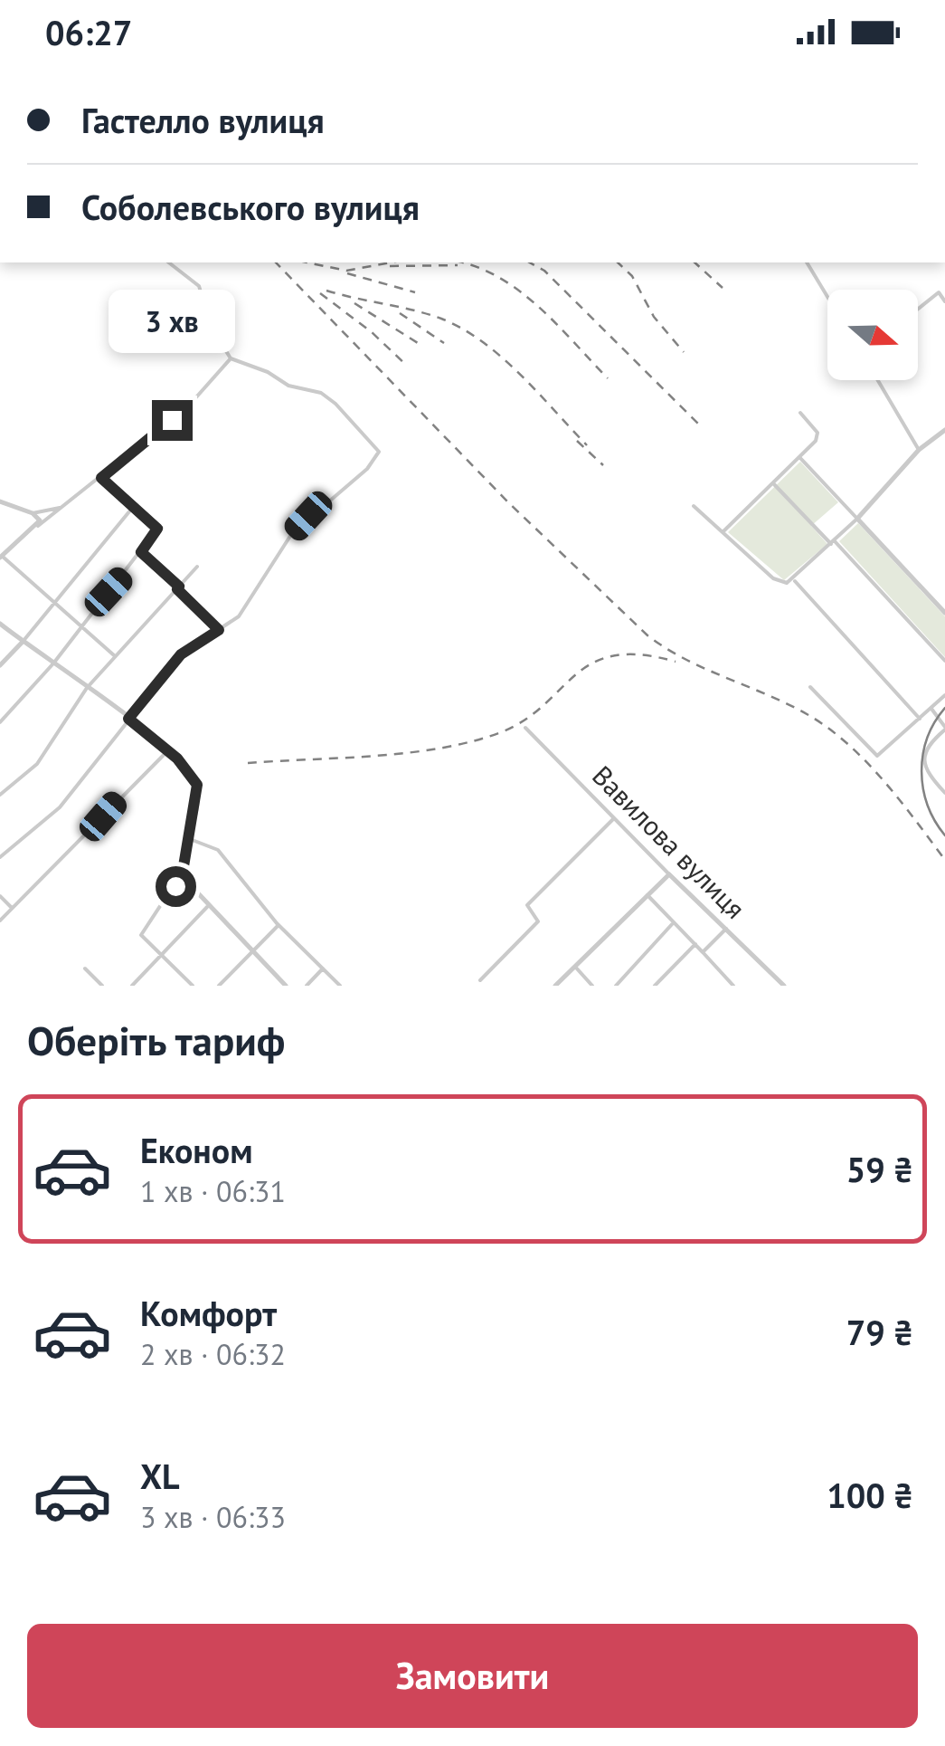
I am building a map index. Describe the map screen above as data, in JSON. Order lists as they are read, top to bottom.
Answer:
{
  "streets": {
    "street": ["Вавилова вулиця"]
  },
  "north": "right",
  "page": {
    "status": "06:27",
    "banner": ["Гастелло вулиця", "Соболевського вулиця"],
    "bubble": "3 хв",
    "heading": "Оберіть тариф",
    "list": [
      {
        "name": "Економ",
        "note": "1 хв · 06:31",
        "value": "59 ₴"
      },
      {
        "name": "Комфорт",
        "note": "2 хв · 06:32",
        "value": "79 ₴"
      },
      {
        "name": "XL",
        "note": "3 хв · 06:33",
        "value": "100 ₴"
      }
    ],
    "buttons": "Замовити"
  }
}
